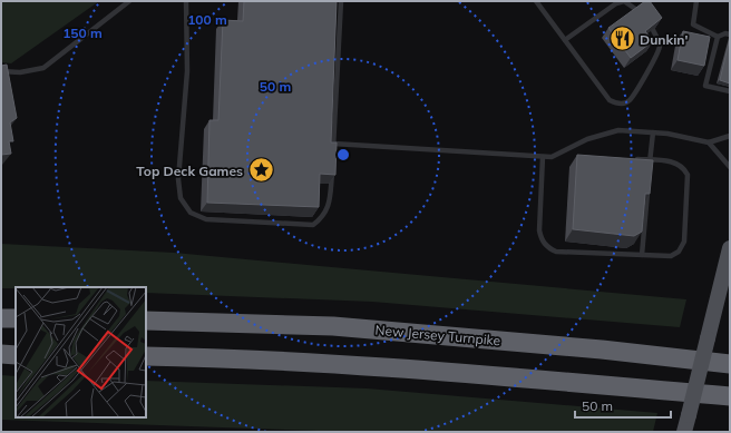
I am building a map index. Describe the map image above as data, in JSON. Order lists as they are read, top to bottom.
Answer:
{
  "streets": {
    "highway": ["New Jersey Turnpike"]
  },
  "places": {
    "restaurant": ["Dunkin'"],
    "place": ["Top Deck Games"]
  },
  "scale_bar": "50 m",
  "rings": ["100 m", "150 m", "50 m"]
}
